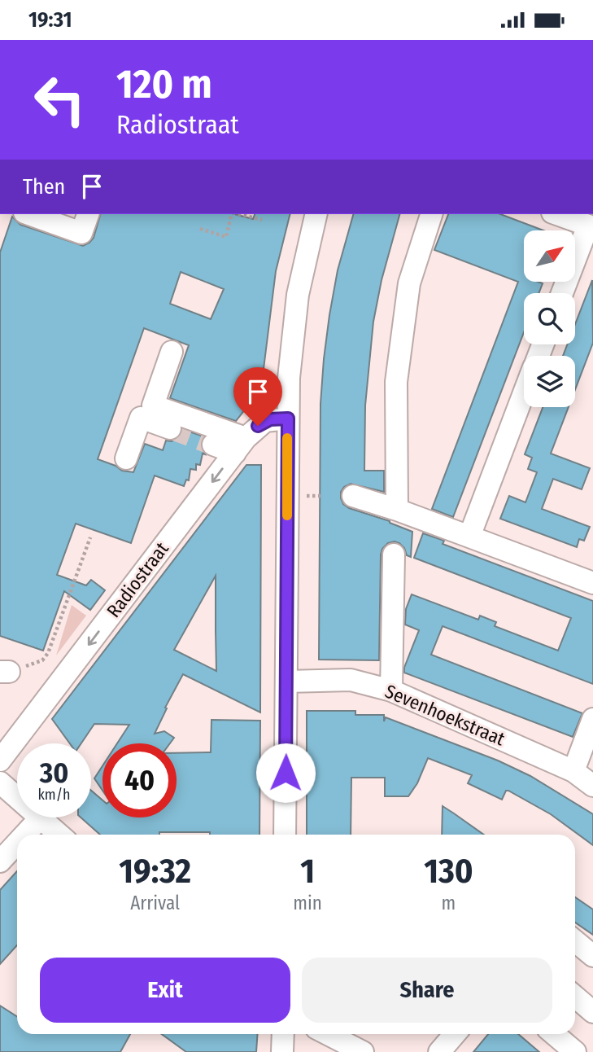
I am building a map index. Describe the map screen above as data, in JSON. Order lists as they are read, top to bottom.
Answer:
{
  "streets": {
    "street": ["Radiostraat", "Sevenhoekstraat"]
  },
  "one_way": ["Radiostraat"],
  "north": "top right",
  "page": {
    "status": "19:31",
    "turn": ["120 m", "Radiostraat"],
    "then": "Then",
    "speed": "30 km/h",
    "limit": "40",
    "eta": [
      "19:32",
      "Arrival",
      "1",
      "min",
      "130",
      "m"
    ],
    "buttons": ["Exit", "Share"]
  }
}
